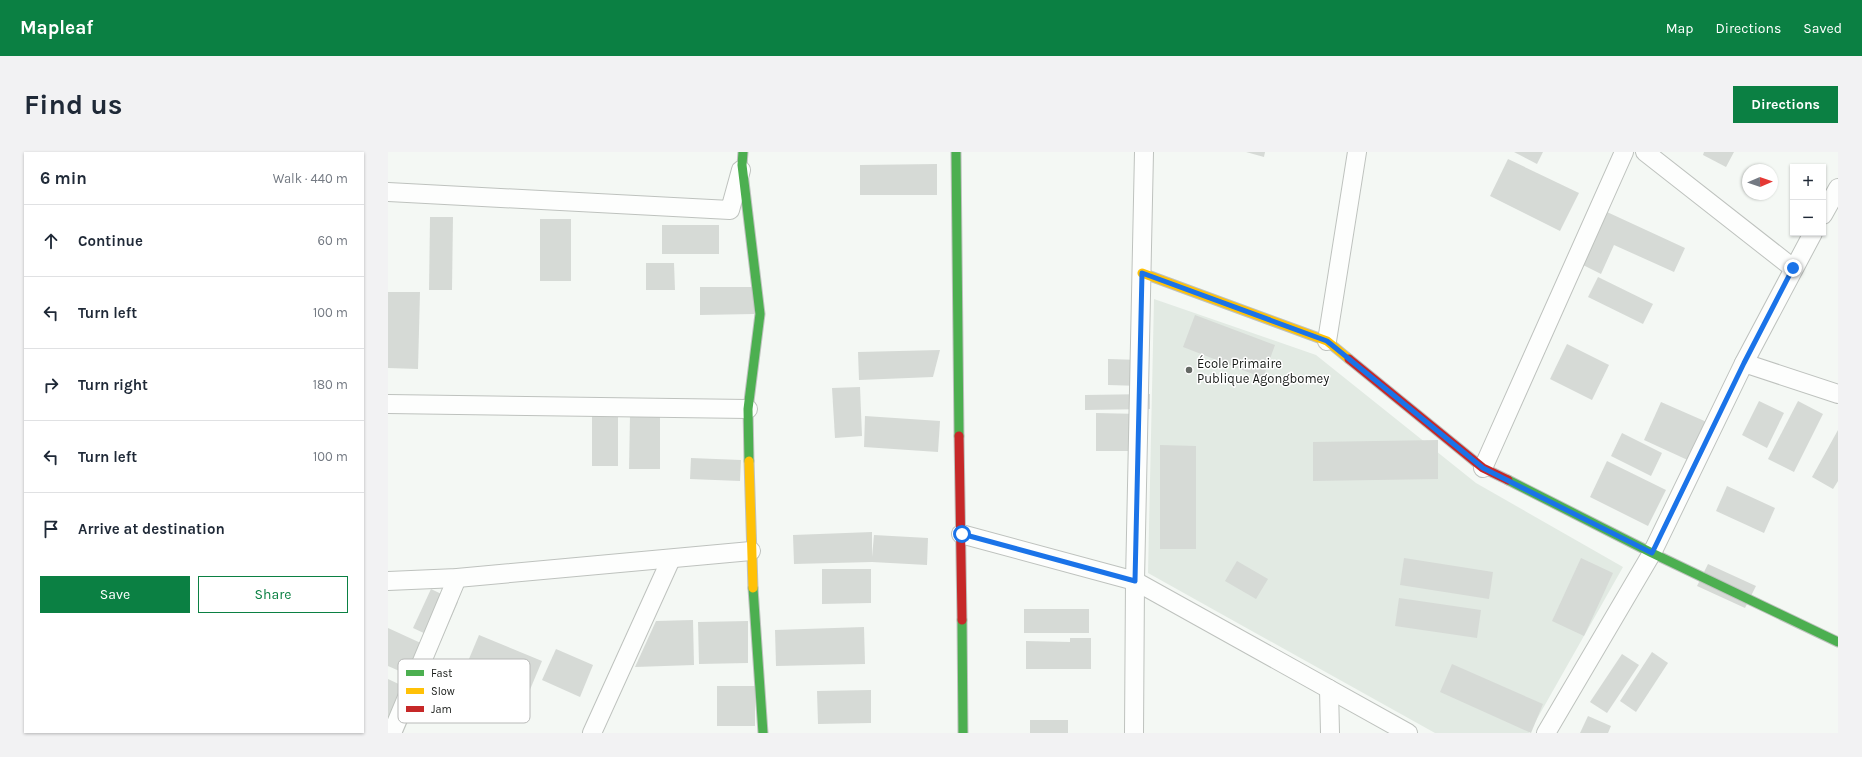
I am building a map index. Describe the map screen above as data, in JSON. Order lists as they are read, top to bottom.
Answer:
{
  "places": ["École Primaire Publique Agongbomey"],
  "legend": ["Fast", "Slow", "Jam"],
  "north": "right",
  "page": {
    "header": "Mapleaf",
    "nav": ["Map", "Directions", "Saved"],
    "buttons": [
      "Directions",
      ["Save", "Share"]
    ],
    "title": "Find us",
    "heading": ["6 min", "Walk · 440 m"],
    "map_buttons": ["+", "−"],
    "list": [
      ["Continue", "60 m"],
      ["Turn left", "100 m"],
      ["Turn right", "180 m"],
      ["Turn left", "100 m"],
      "Arrive at destination"
    ]
  }
}
